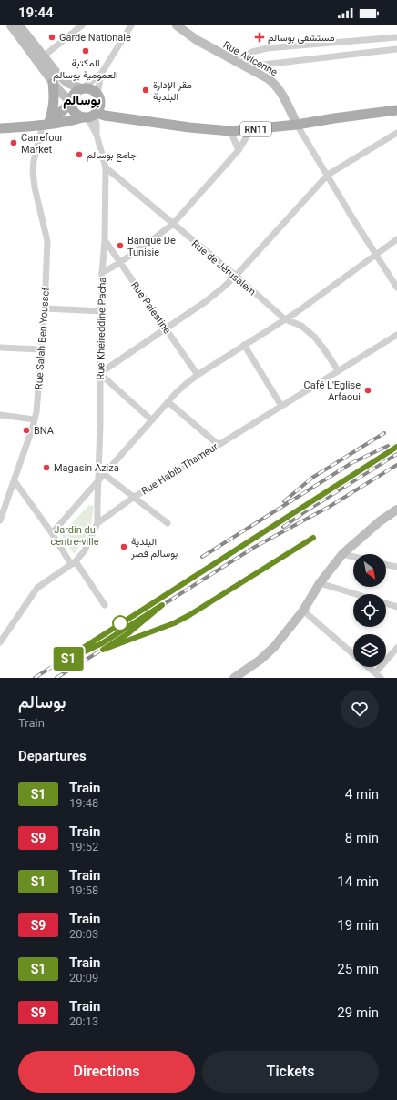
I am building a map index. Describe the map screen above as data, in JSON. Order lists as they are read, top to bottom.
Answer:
{
  "streets": {
    "main road": ["RN11"],
    "street": [
      "Rue Avicenne",
      "Rue de Jérusalem",
      "Rue Palestine",
      "Rue Kheireddine Pacha",
      "Rue Salah Ben Youssef",
      "Rue Habib Thameur"
    ]
  },
  "crossings": [
    ["Rue Avicenne", "RN11"],
    ["RN11", "Rue Kheireddine Pacha"],
    ["Rue de Jérusalem", "Rue Kheireddine Pacha"],
    ["Rue de Jérusalem", "Rue Habib Thameur"],
    ["Rue Palestine", "Rue Kheireddine Pacha"],
    ["Rue Kheireddine Pacha", "Rue Habib Thameur"]
  ],
  "districts": ["بوسالم"],
  "parks": ["Jardin du centre-ville"],
  "places": {
    "other": [
      "Garde Nationale",
      "المكتبة العمومية بوسالم",
      "مقر الإدارة البلدية",
      "Carrefour Market",
      "جامع بوسالم",
      "Banque De Tunisie",
      "Café L'Eglise Arfaoui",
      "BNA",
      "Magasin Aziza",
      "البلدية بوسالم قصر"
    ],
    "health": ["مستشفى بوسالم"]
  },
  "north": "bottom right",
  "page": {
    "status": "19:44",
    "on_map": "S1",
    "heading": [
      ["بوسالم", "Train"],
      "Departures"
    ],
    "list": [
      {
        "mark": "S1",
        "name": "Train",
        "note": "19:48",
        "value": "4 min"
      },
      {
        "mark": "S9",
        "name": "Train",
        "note": "19:52",
        "value": "8 min"
      },
      {
        "mark": "S1",
        "name": "Train",
        "note": "19:58",
        "value": "14 min"
      },
      {
        "mark": "S9",
        "name": "Train",
        "note": "20:03",
        "value": "19 min"
      },
      {
        "mark": "S1",
        "name": "Train",
        "note": "20:09",
        "value": "25 min"
      },
      {
        "mark": "S9",
        "name": "Train",
        "note": "20:13",
        "value": "29 min"
      }
    ],
    "buttons": ["Directions", "Tickets"]
  }
}
